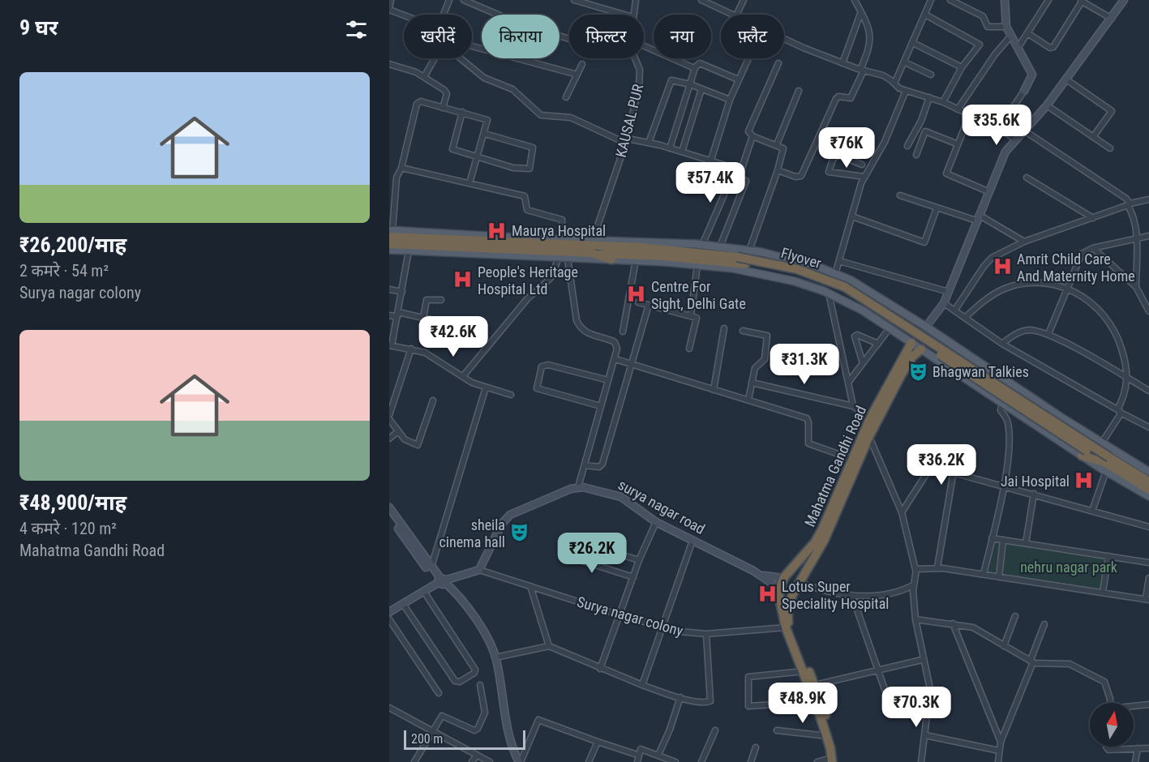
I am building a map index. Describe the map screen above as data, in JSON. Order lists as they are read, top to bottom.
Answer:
{
  "streets": {
    "highway": ["Flyover", "Mahatma Gandhi Road"],
    "street": ["KAUSAL PUR", "surya nagar road", "Surya nagar colony"]
  },
  "crossings": [
    ["Mahatma Gandhi Road", "surya nagar road"]
  ],
  "parks": ["nehru nagar park"],
  "places": {
    "hospital": [
      "Maurya Hospital",
      "Amrit Child Care And Maternity Home",
      "People's Heritage Hospital Ltd",
      "Centre For Sight, Delhi Gate",
      "Jai Hospital",
      "Lotus Super Speciality Hospital"
    ],
    "theatre": ["Bhagwan Talkies", "sheila cinema hall"]
  },
  "scale_bar": "200 m",
  "north": "top",
  "page": {
    "heading": "9 घर",
    "chip": [
      "खरीदें",
      "किराया",
      "फ़िल्टर",
      "नया",
      "फ़्लैट"
    ],
    "list": [
      {
        "name": "₹26,200/माह",
        "note": "2 कमरे · 54 m² · Surya nagar colony"
      },
      {
        "name": "₹48,900/माह",
        "note": "4 कमरे · 120 m² · Mahatma Gandhi Road"
      }
    ],
    "price": [
      "₹35.6K",
      "₹76K",
      "₹57.4K",
      "₹42.6K",
      "₹31.3K",
      "₹36.2K",
      "₹26.2K",
      "₹48.9K",
      "₹70.3K"
    ],
    "scale": "200 m"
  }
}
